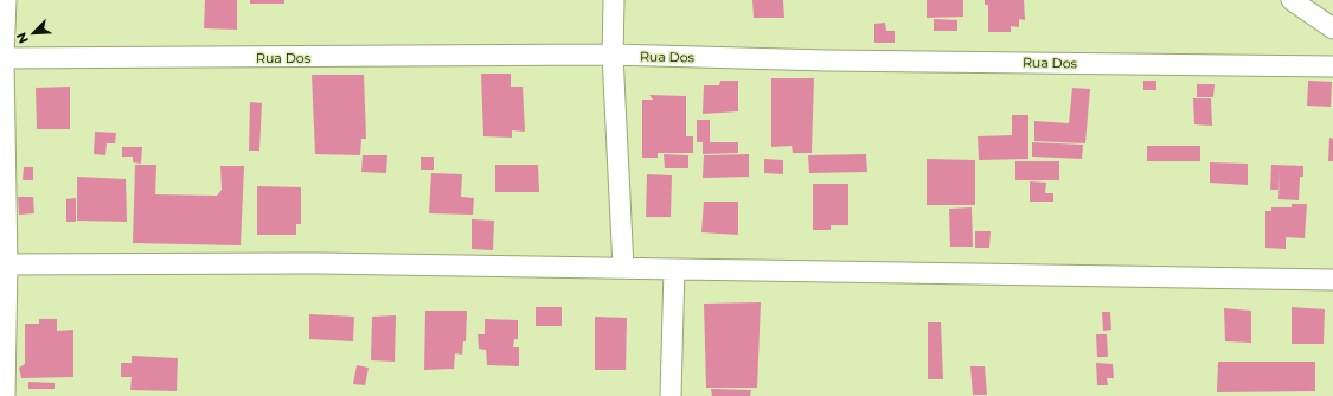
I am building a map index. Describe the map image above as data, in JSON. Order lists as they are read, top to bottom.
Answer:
{
  "streets": {
    "street": ["Rua Dos"]
  },
  "north": "bottom left"
}
